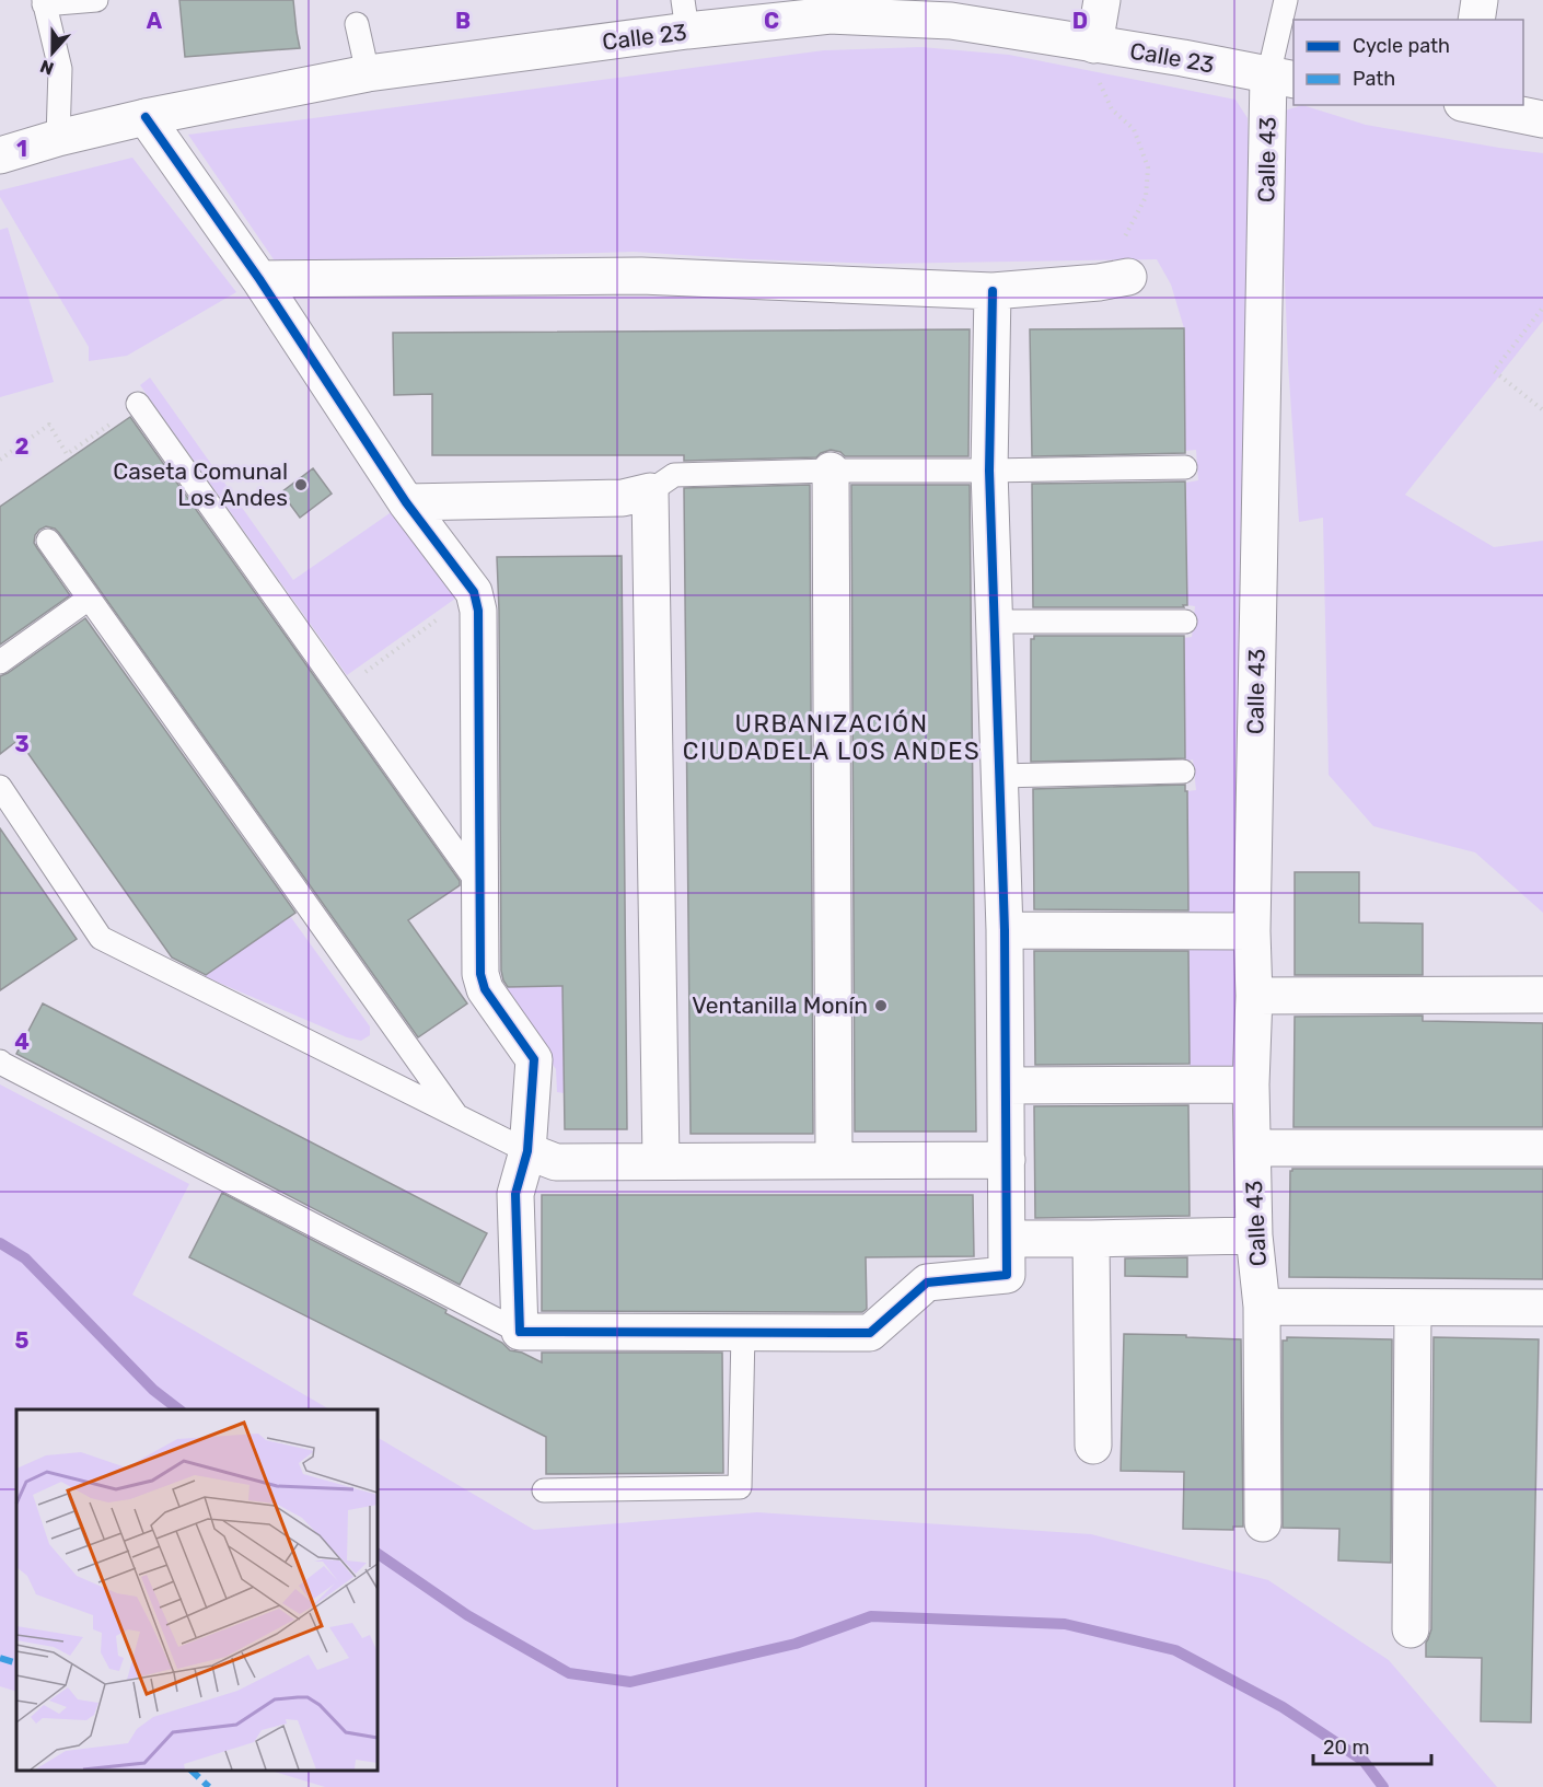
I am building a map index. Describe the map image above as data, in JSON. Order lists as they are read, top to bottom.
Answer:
{
  "streets": {
    "street": ["Calle 23", "Calle 43"]
  },
  "crossings": [
    ["Calle 23", "Calle 43"]
  ],
  "districts": ["URBANIZACIÓN CIUDADELA LOS ANDES"],
  "places": ["Caseta Comunal Los Andes", "Ventanilla Monín"],
  "legend": ["Cycle path", "Path"],
  "scale_bar": "20 m",
  "north": "bottom",
  "grid": {
    "columns": [
      "A",
      "B",
      "C",
      "D"
    ],
    "rows": [
      "1",
      "2",
      "3",
      "4",
      "5"
    ]
  }
}
